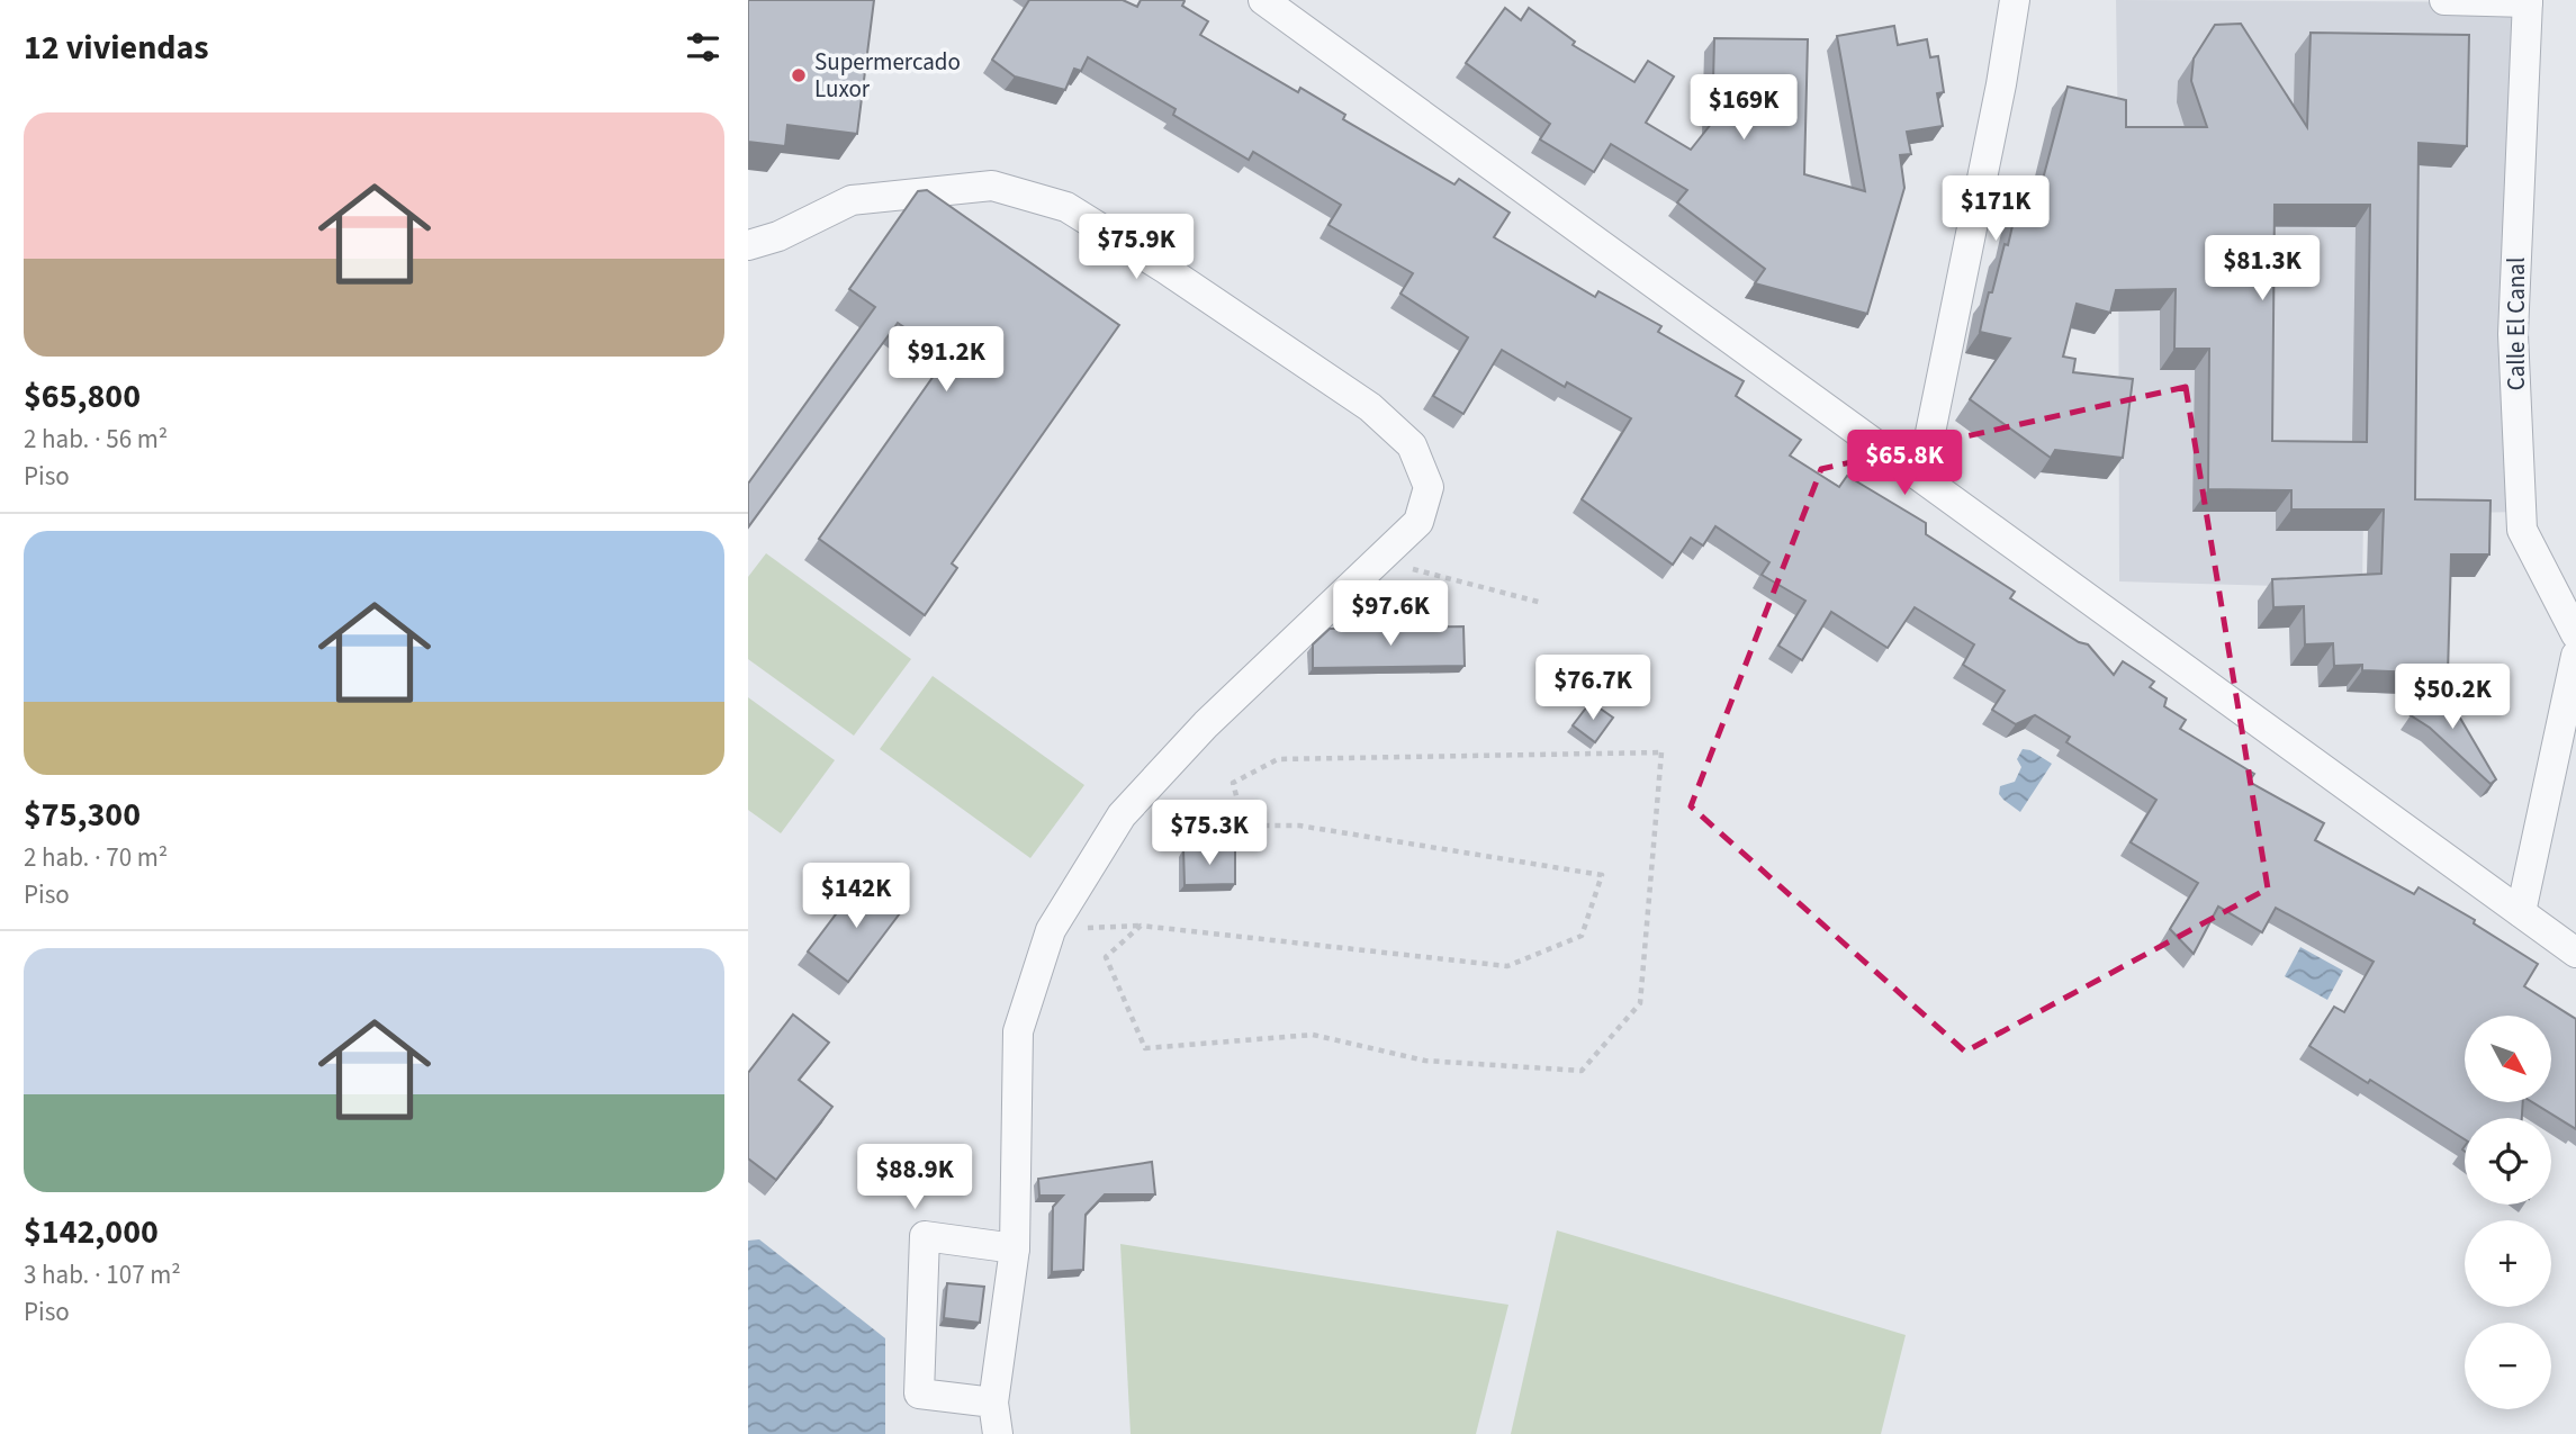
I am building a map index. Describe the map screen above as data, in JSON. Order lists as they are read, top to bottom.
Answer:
{
  "streets": {
    "street": ["Calle El Canal"]
  },
  "places": ["Supermercado Luxor"],
  "north": "bottom right",
  "page": {
    "heading": "12 viviendas",
    "price": [
      "$169K",
      "$171K",
      "$75.9K",
      "$81.3K",
      "$91.2K",
      "$65.8K",
      "$97.6K",
      "$76.7K",
      "$50.2K",
      "$75.3K",
      "$142K",
      "$88.9K"
    ],
    "list": [
      {
        "name": "$65,800",
        "note": "2 hab. · 56 m² · Piso"
      },
      {
        "name": "$75,300",
        "note": "2 hab. · 70 m² · Piso"
      },
      {
        "name": "$142,000",
        "note": "3 hab. · 107 m² · Piso"
      }
    ],
    "map_buttons": ["+", "−"]
  }
}
